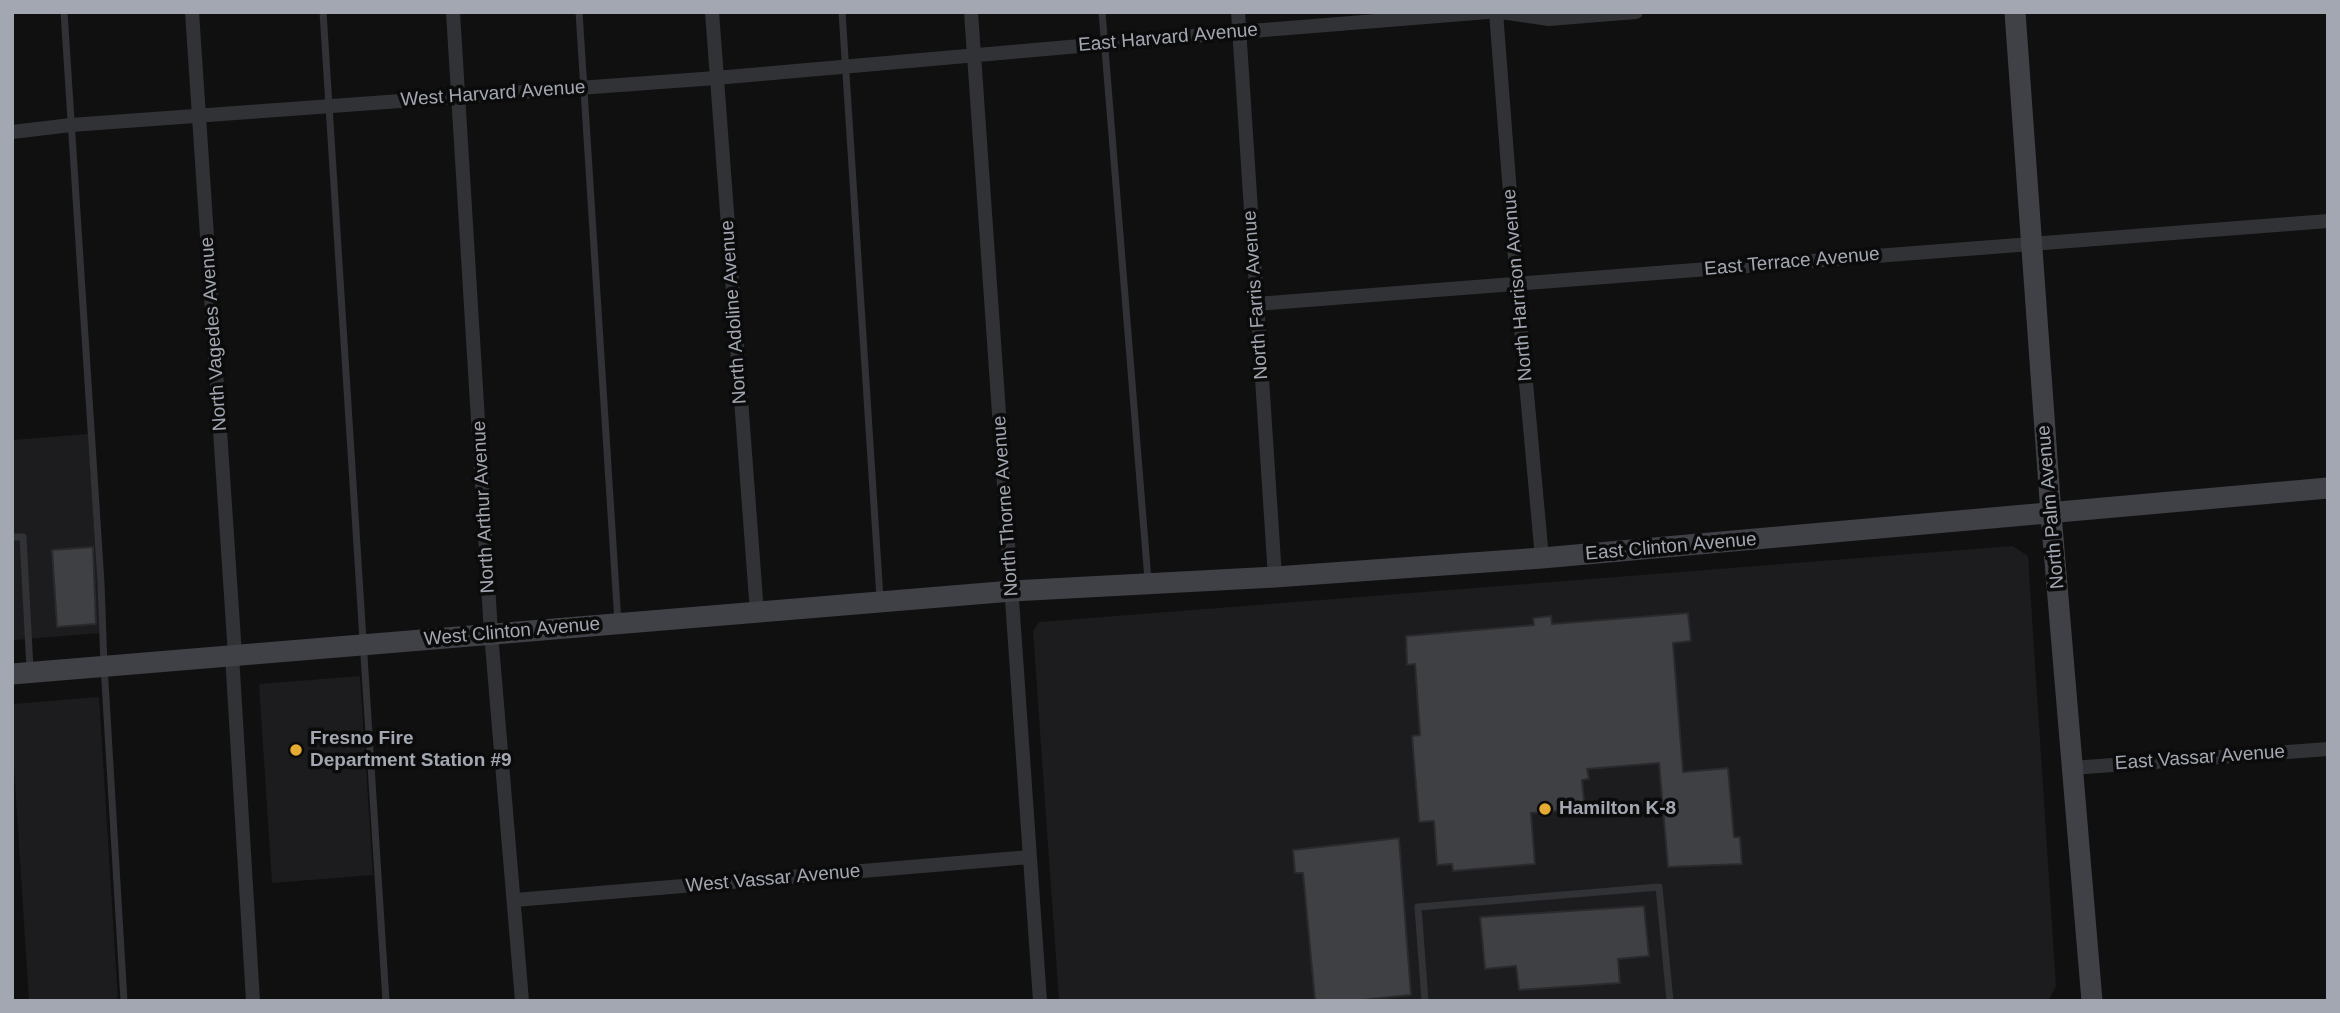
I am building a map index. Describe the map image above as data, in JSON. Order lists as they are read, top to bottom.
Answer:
{
  "streets": {
    "main road": ["North Palm Avenue", "East Clinton Avenue", "West Clinton Avenue"],
    "street": [
      "East Harvard Avenue",
      "West Harvard Avenue",
      "East Terrace Avenue",
      "North Harrison Avenue",
      "North Farris Avenue",
      "North Adoline Avenue",
      "North Vagedes Avenue",
      "North Thorne Avenue",
      "North Arthur Avenue",
      "East Vassar Avenue",
      "West Vassar Avenue"
    ]
  },
  "crossings": [
    ["East Harvard Avenue", "West Harvard Avenue"],
    ["East Harvard Avenue", "North Farris Avenue"],
    ["East Harvard Avenue", "North Thorne Avenue"],
    ["West Harvard Avenue", "North Adoline Avenue"],
    ["West Harvard Avenue", "North Vagedes Avenue"],
    ["West Harvard Avenue", "North Thorne Avenue"],
    ["West Harvard Avenue", "North Arthur Avenue"],
    ["East Terrace Avenue", "North Harrison Avenue"],
    ["East Terrace Avenue", "North Farris Avenue"],
    ["East Terrace Avenue", "North Palm Avenue"],
    ["North Harrison Avenue", "East Clinton Avenue"],
    ["North Farris Avenue", "East Clinton Avenue"],
    ["North Adoline Avenue", "West Clinton Avenue"],
    ["North Vagedes Avenue", "West Clinton Avenue"],
    ["North Thorne Avenue", "East Clinton Avenue"],
    ["North Thorne Avenue", "West Clinton Avenue"],
    ["North Thorne Avenue", "West Vassar Avenue"],
    ["North Arthur Avenue", "West Clinton Avenue"],
    ["North Arthur Avenue", "West Vassar Avenue"],
    ["North Palm Avenue", "East Clinton Avenue"],
    ["North Palm Avenue", "East Vassar Avenue"],
    ["East Clinton Avenue", "West Clinton Avenue"]
  ],
  "places": ["Fresno Fire Department Station #9", "Hamilton K-8"]
}
